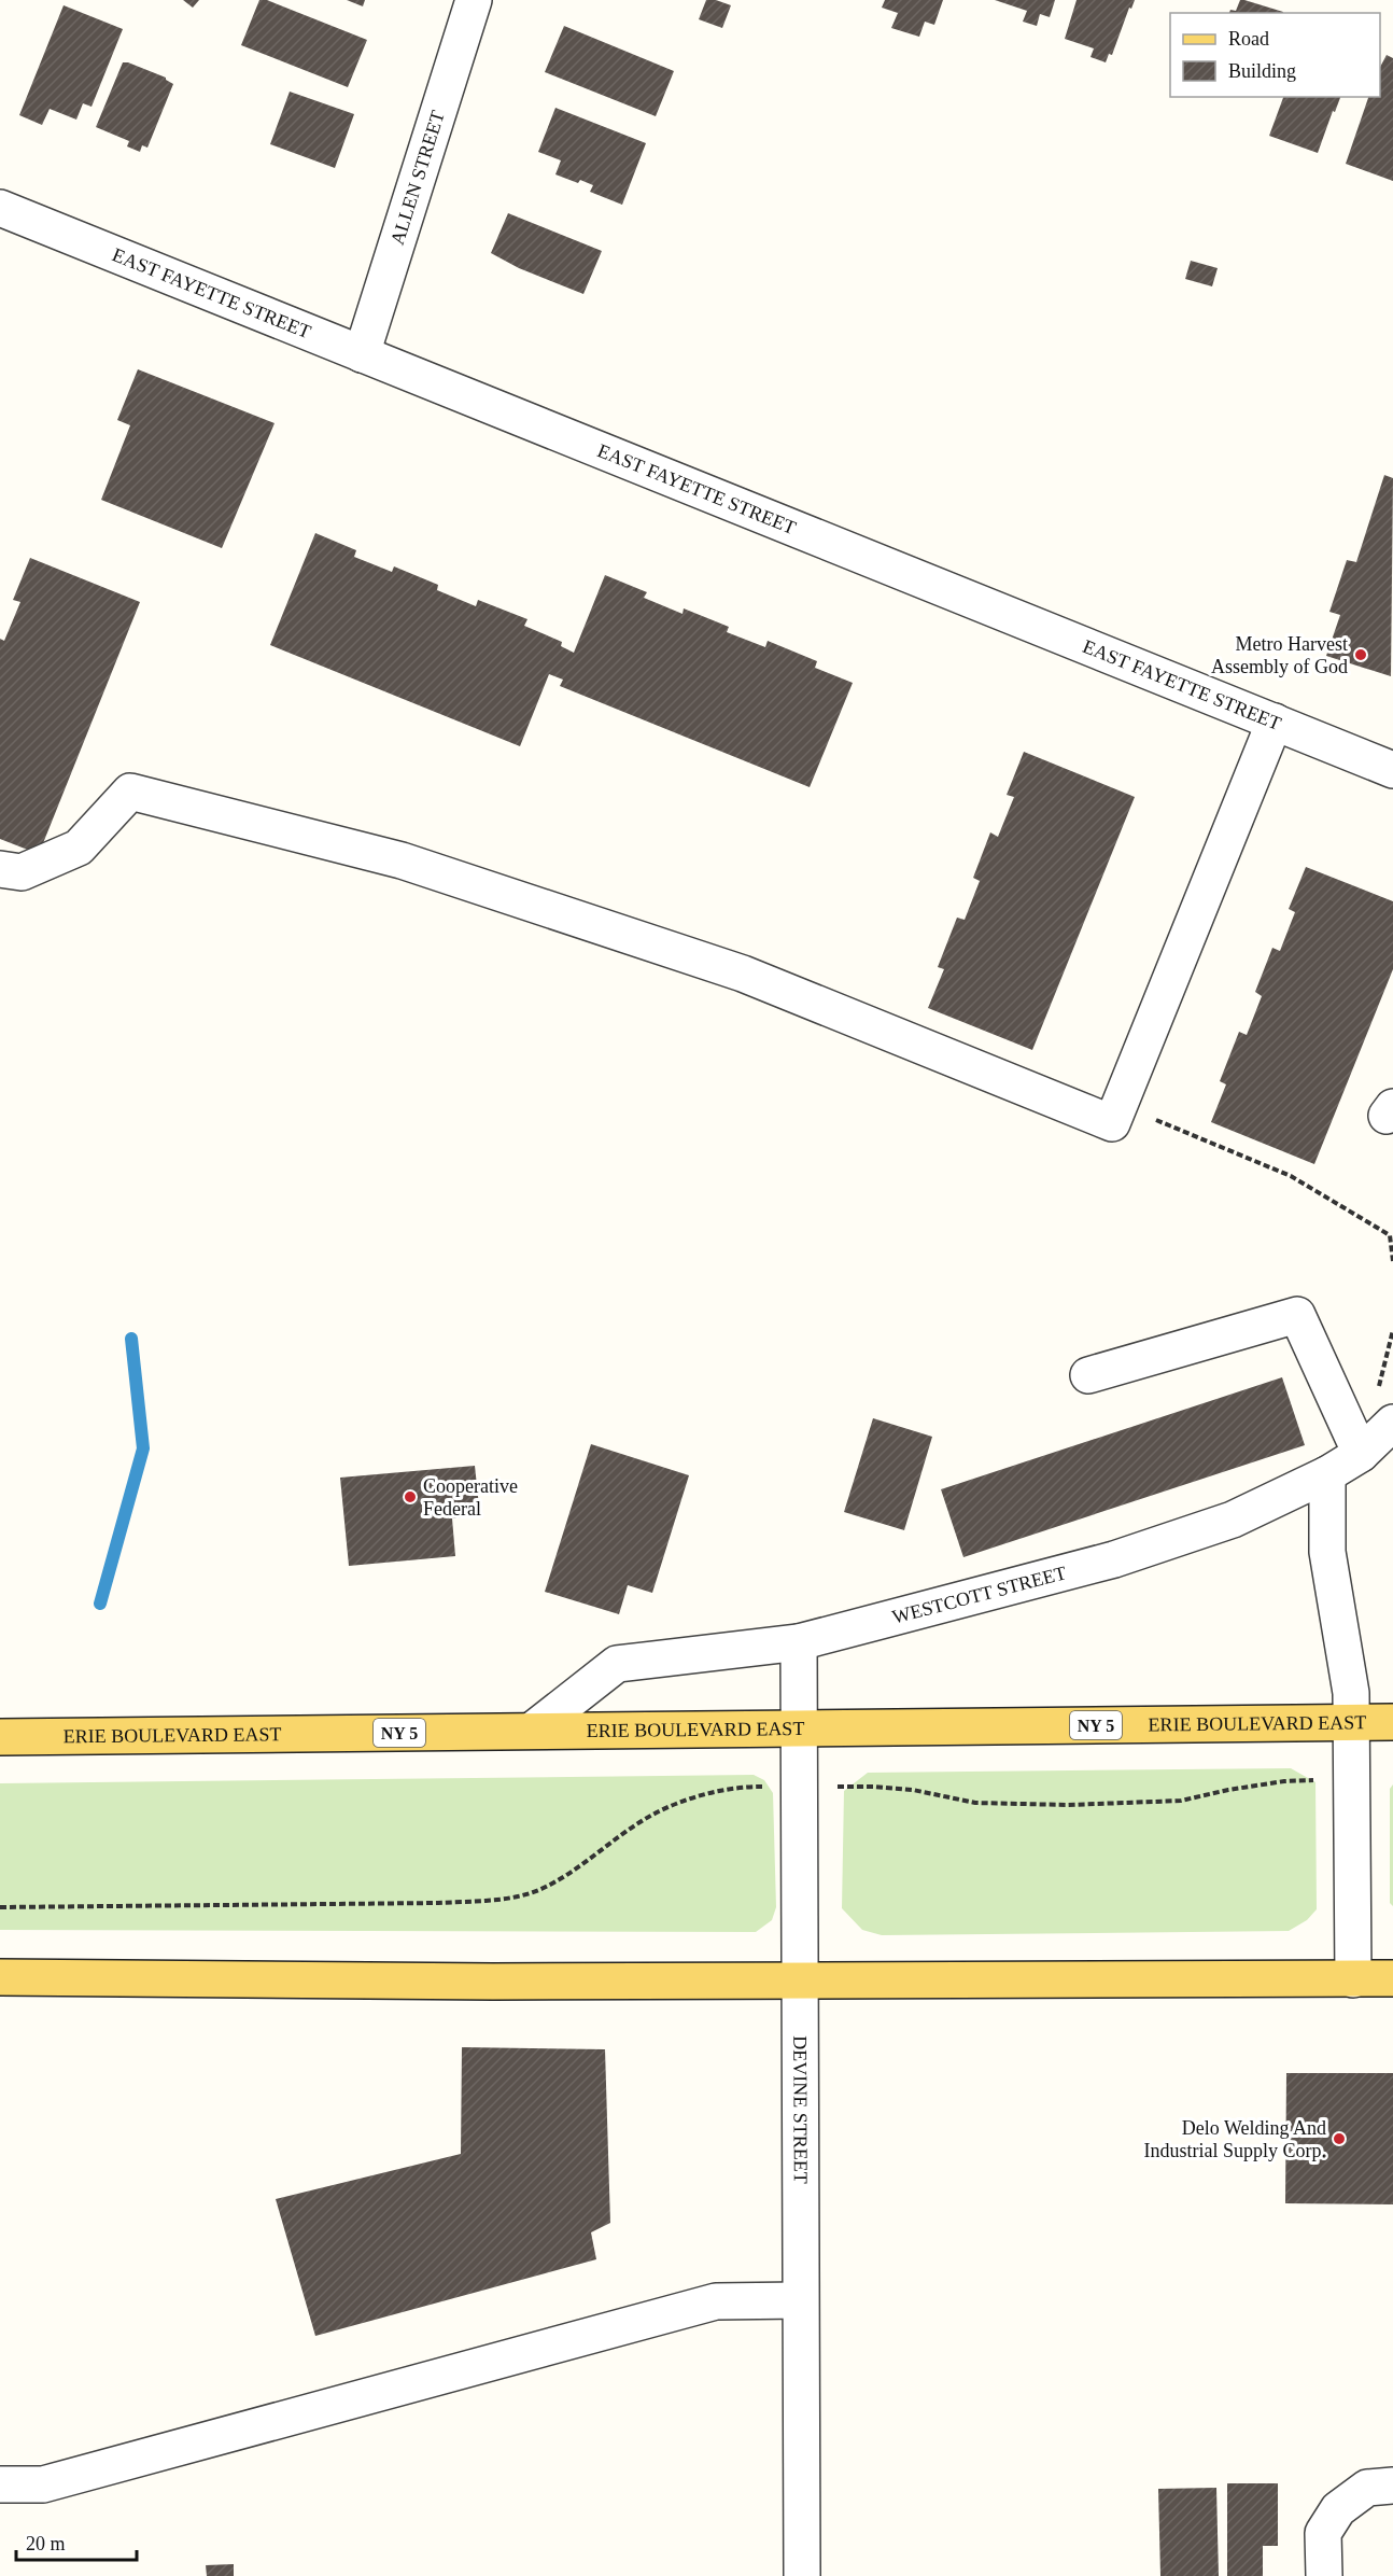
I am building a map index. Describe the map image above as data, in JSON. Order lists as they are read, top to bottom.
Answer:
{
  "streets": {
    "main road": ["ERIE BOULEVARD EAST", "NY 5"],
    "street": [
      "ALLEN STREET",
      "EAST FAYETTE STREET",
      "WESTCOTT STREET",
      "DEVINE STREET"
    ]
  },
  "crossings": [
    ["ALLEN STREET", "EAST FAYETTE STREET"],
    ["WESTCOTT STREET", "ERIE BOULEVARD EAST"],
    ["WESTCOTT STREET", "DEVINE STREET"],
    ["ERIE BOULEVARD EAST", "DEVINE STREET"]
  ],
  "places": ["Metro Harvest Assembly of God", "Cooperative Federal", "Delo Welding And Industrial Supply Corp."],
  "legend": ["Road", "Building"],
  "scale_bar": "20 m"
}
